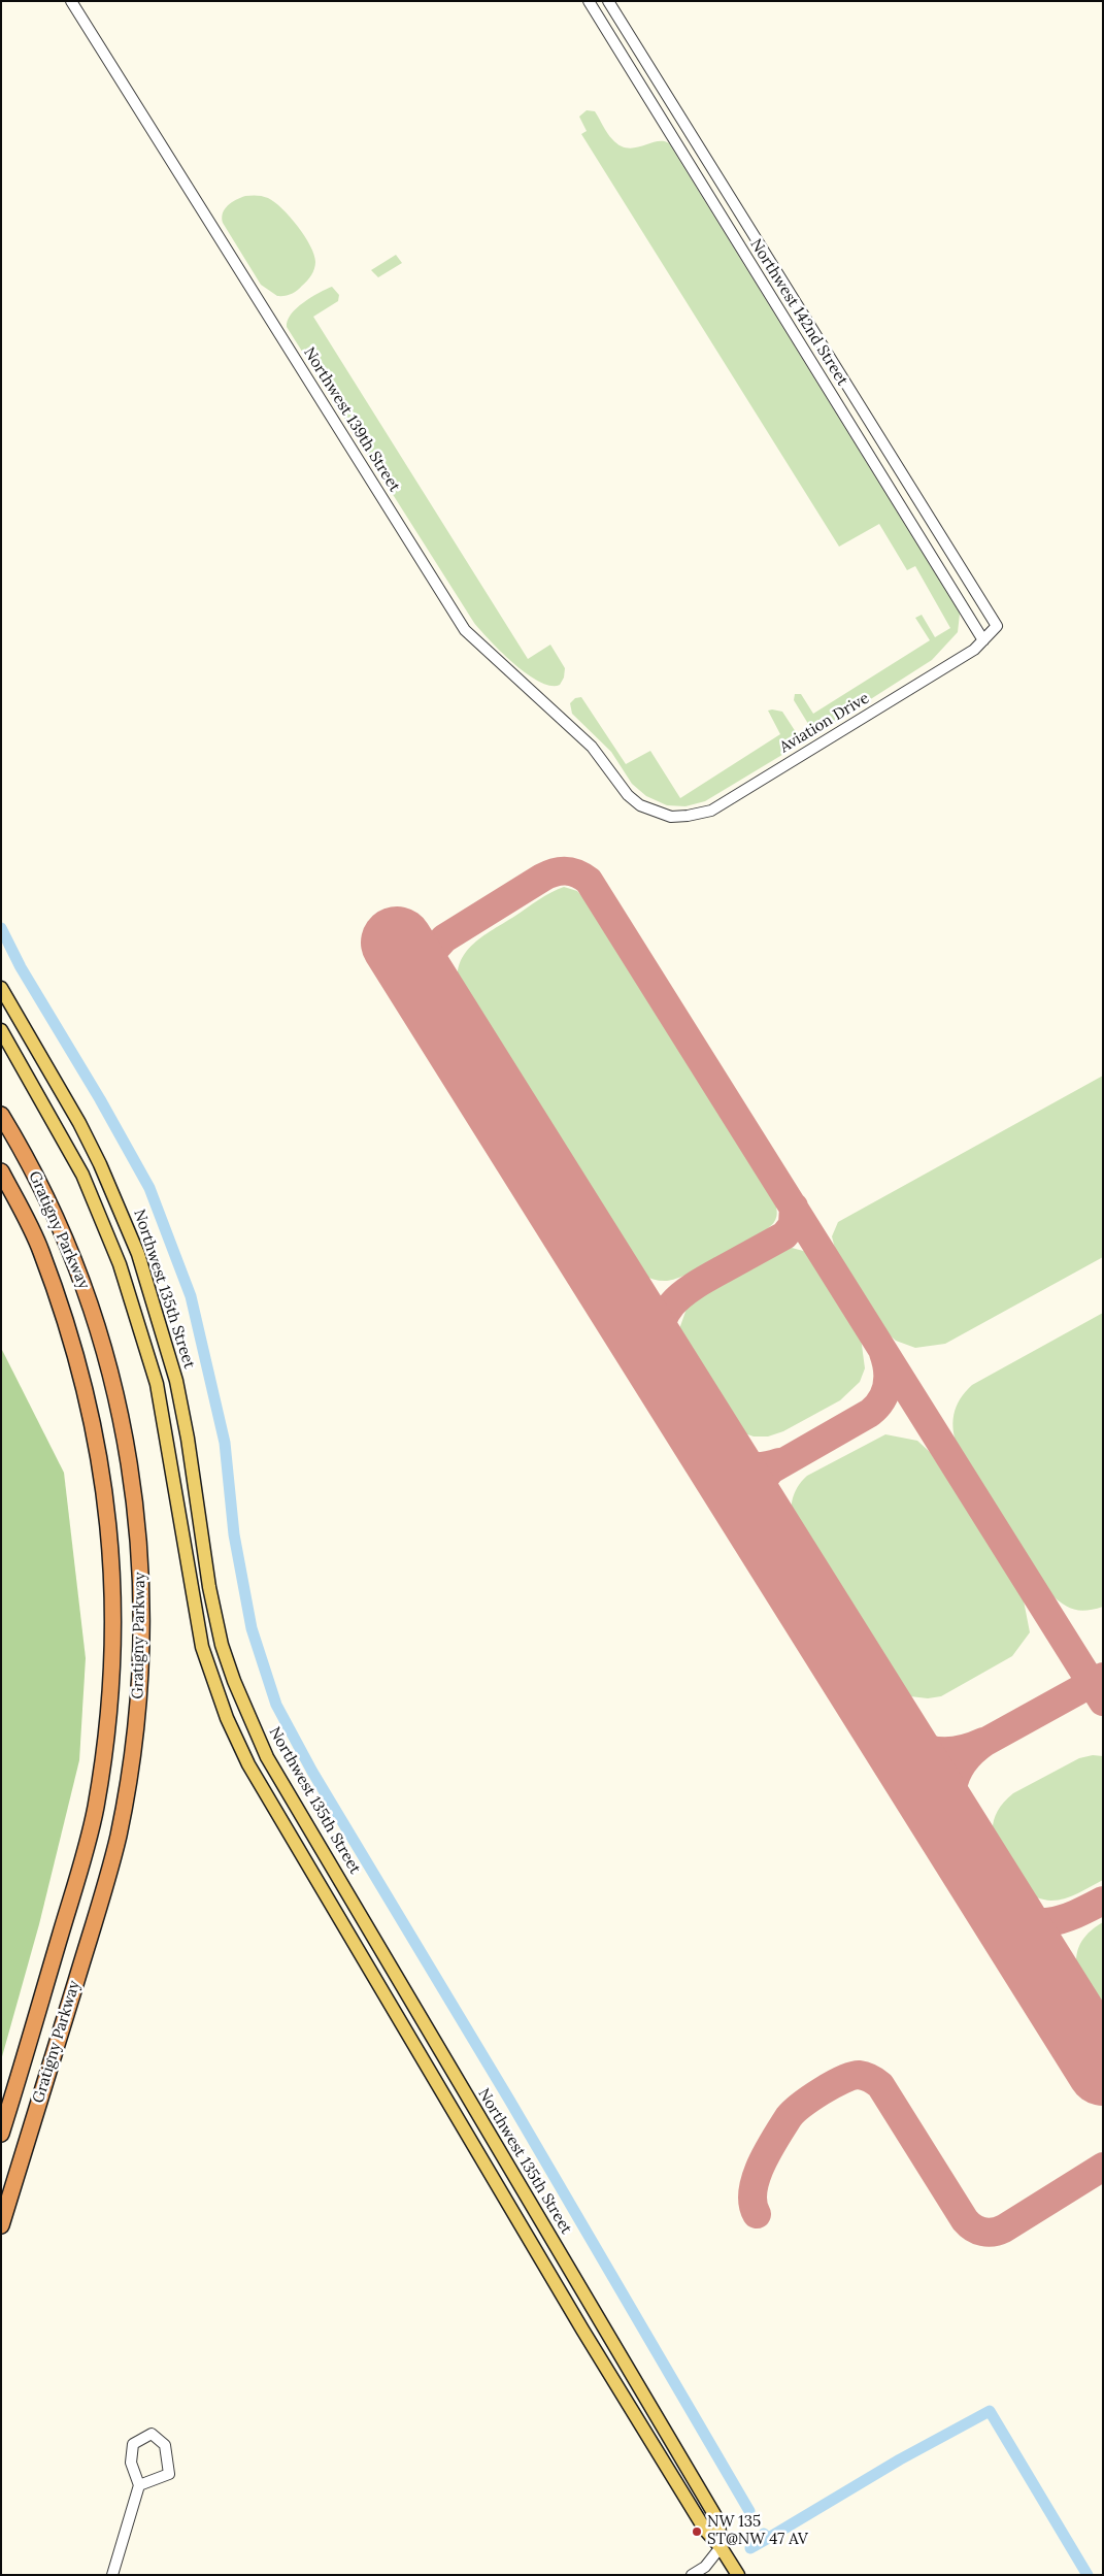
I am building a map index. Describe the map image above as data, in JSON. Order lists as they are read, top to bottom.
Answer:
{
  "streets": {
    "highway": ["Gratigny Parkway"],
    "main road": ["Northwest 135th Street"],
    "street": ["Northwest 142nd Street", "Northwest 139th Street", "Aviation Drive"]
  },
  "crossings": [
    ["Northwest 142nd Street", "Aviation Drive"],
    ["Northwest 139th Street", "Aviation Drive"]
  ],
  "places": ["NW 135 ST@NW 47 AV"]
}
